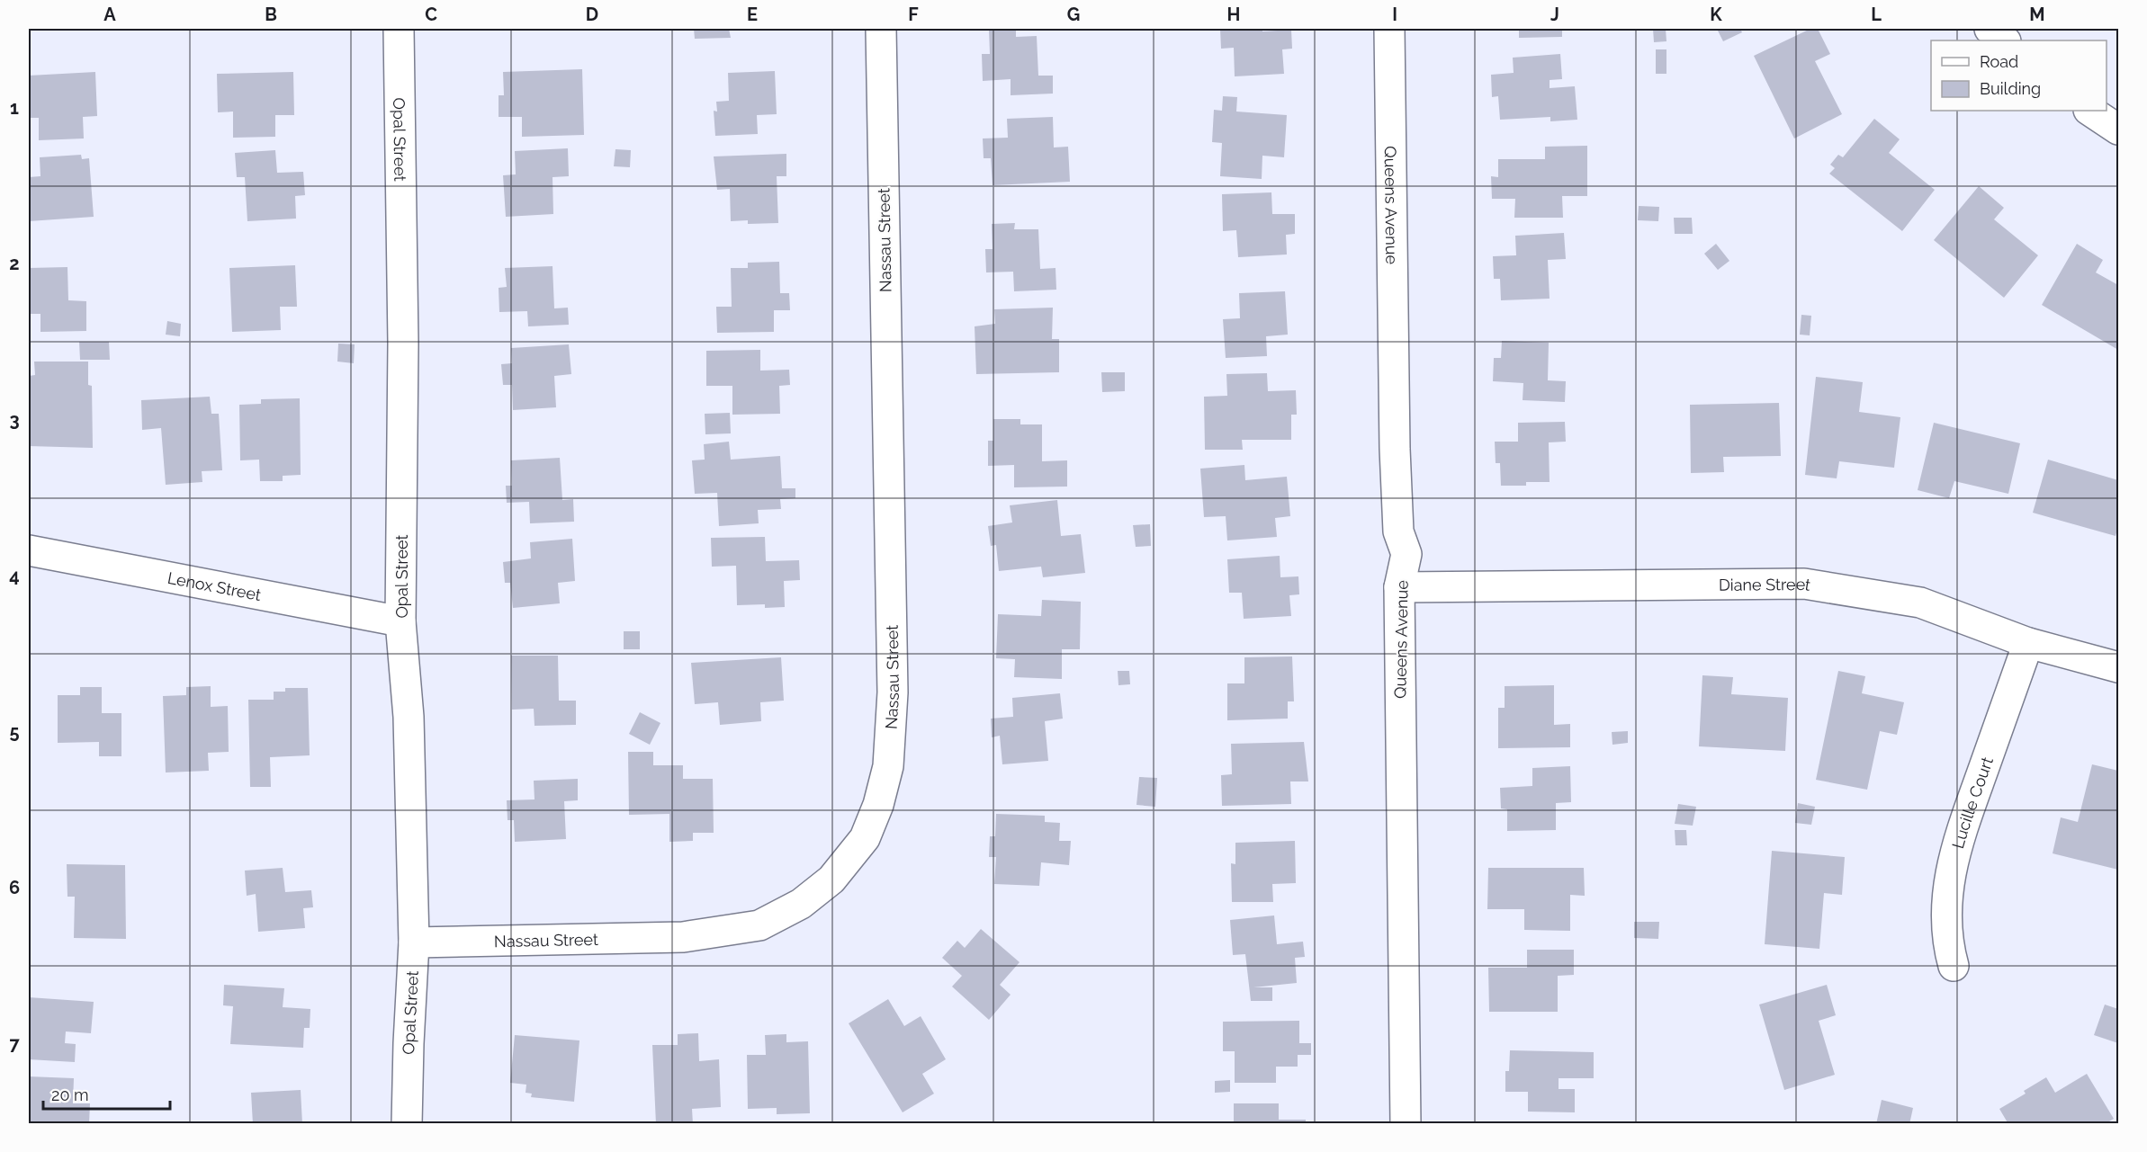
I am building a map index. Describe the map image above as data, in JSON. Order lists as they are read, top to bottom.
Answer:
{
  "streets": {
    "street": [
      "Opal Street",
      "Queens Avenue",
      "Nassau Street",
      "Diane Street",
      "Lenox Street",
      "Lucille Court"
    ]
  },
  "crossings": [
    ["Opal Street", "Nassau Street"],
    ["Opal Street", "Lenox Street"],
    ["Queens Avenue", "Diane Street"],
    ["Diane Street", "Lucille Court"]
  ],
  "legend": ["Road", "Building"],
  "scale_bar": "20 m",
  "grid": {
    "columns": [
      "A",
      "B",
      "C",
      "D",
      "E",
      "F",
      "G",
      "H",
      "I",
      "J",
      "K",
      "L",
      "M"
    ],
    "rows": [
      "1",
      "2",
      "3",
      "4",
      "5",
      "6",
      "7"
    ]
  }
}
